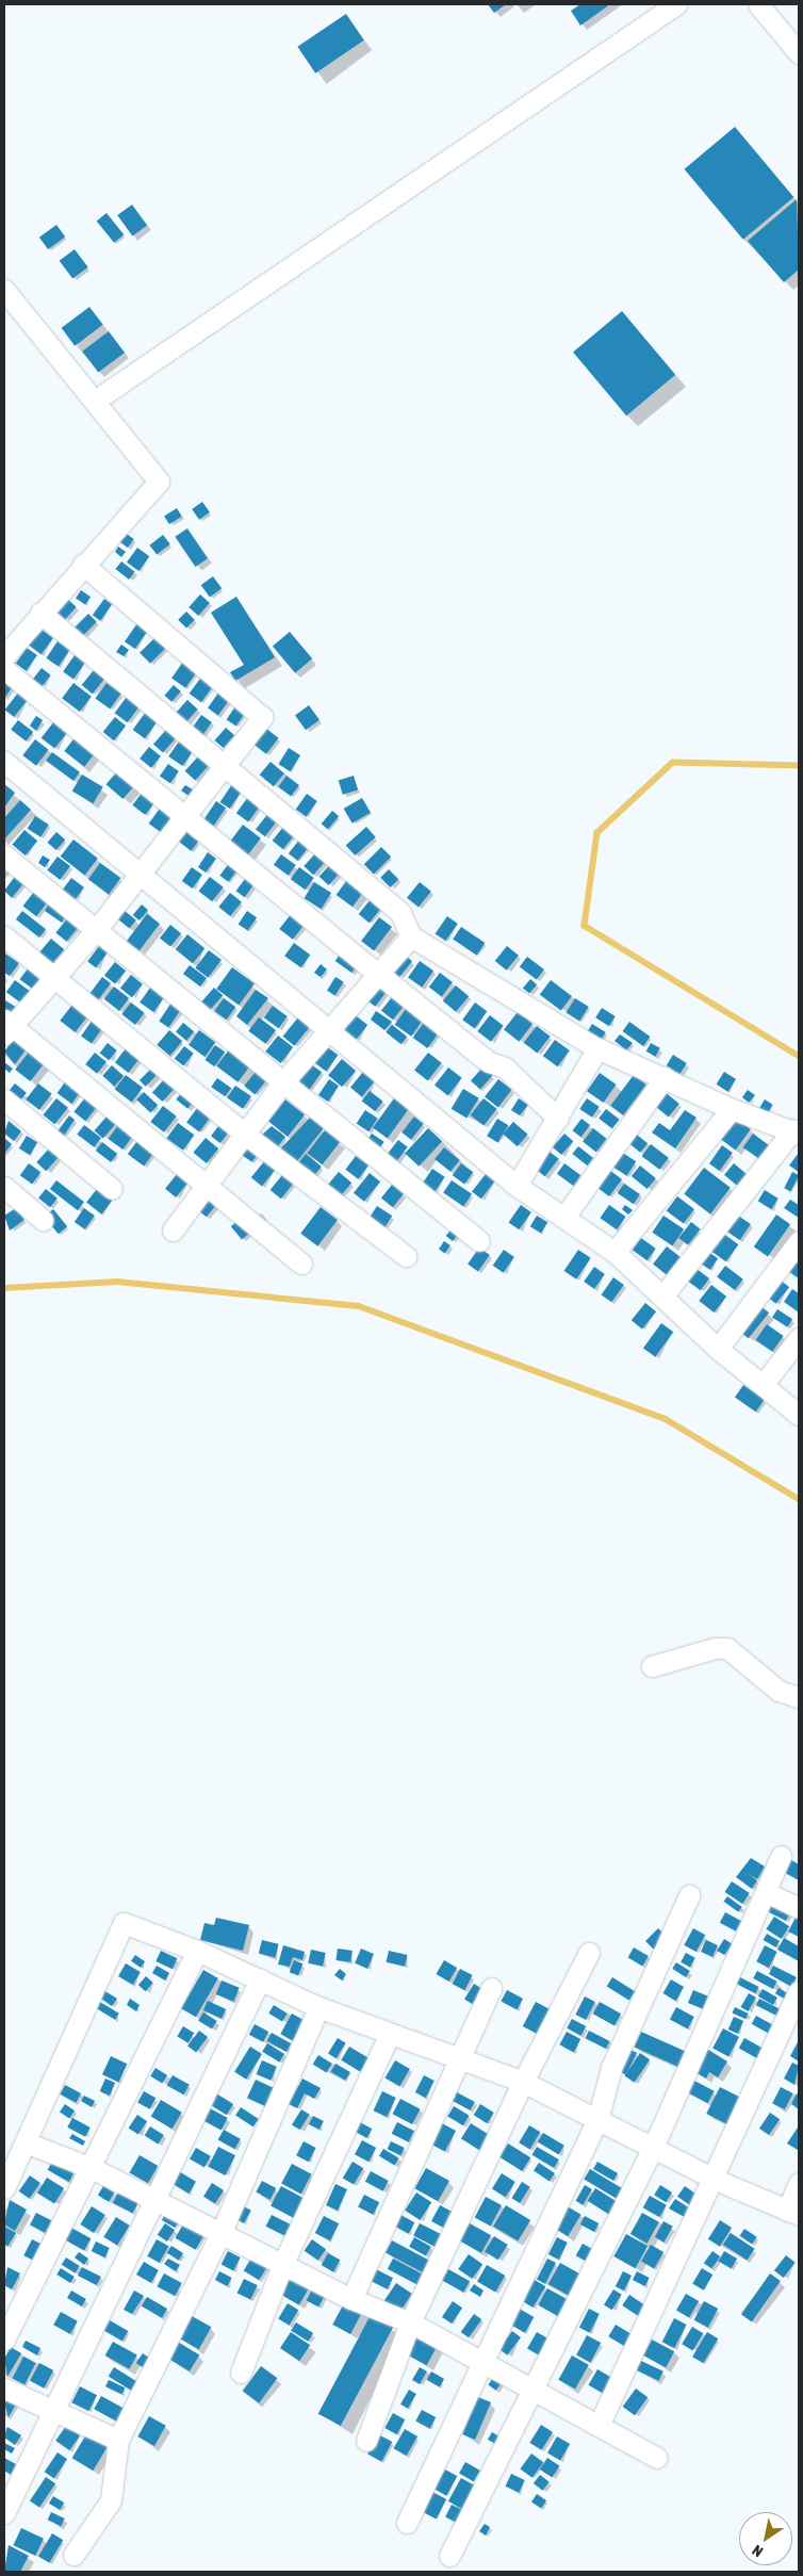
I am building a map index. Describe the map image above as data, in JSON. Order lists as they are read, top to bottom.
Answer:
{
  "north": "bottom left"
}
